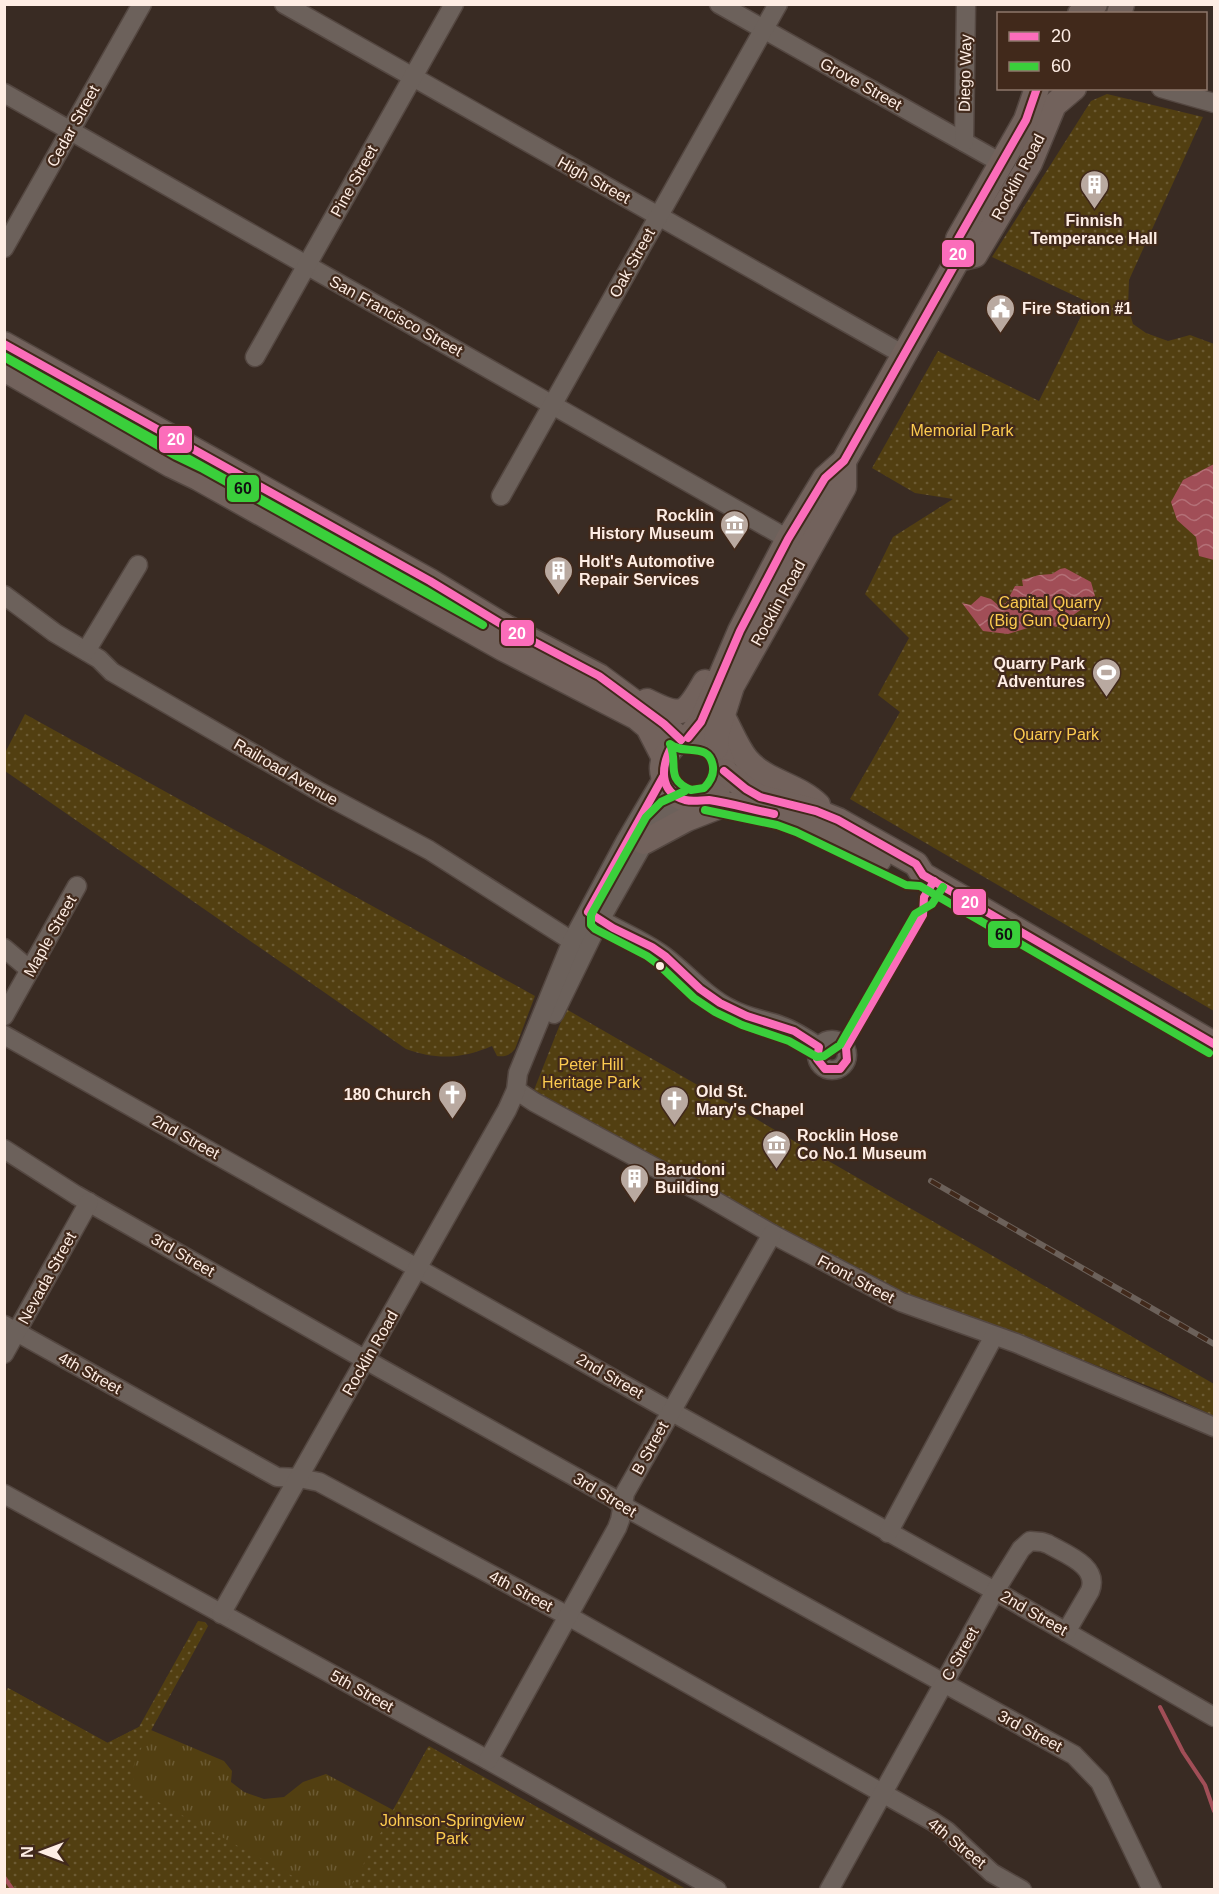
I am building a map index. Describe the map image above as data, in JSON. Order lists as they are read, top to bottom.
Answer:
{
  "streets": {
    "main road": ["Rocklin Road"],
    "street": [
      "Diego Way",
      "Grove Street",
      "Cedar Street",
      "High Street",
      "Pine Street",
      "Oak Street",
      "San Francisco Street",
      "Railroad Avenue",
      "Maple Street",
      "2nd Street",
      "3rd Street",
      "Nevada Street",
      "Front Street",
      "4th Street",
      "B Street",
      "C Street",
      "5th Street"
    ]
  },
  "crossings": [
    ["Diego Way", "Grove Street"],
    ["Grove Street", "Rocklin Road"],
    ["Grove Street", "Oak Street"],
    ["Cedar Street", "San Francisco Street"],
    ["Rocklin Road", "High Street"],
    ["Rocklin Road", "San Francisco Street"],
    ["Rocklin Road", "Railroad Avenue"],
    ["Rocklin Road", "2nd Street"],
    ["Rocklin Road", "3rd Street"],
    ["Rocklin Road", "Front Street"],
    ["Rocklin Road", "4th Street"],
    ["Rocklin Road", "5th Street"],
    ["High Street", "Pine Street"],
    ["High Street", "Oak Street"],
    ["Pine Street", "San Francisco Street"],
    ["Oak Street", "San Francisco Street"],
    ["2nd Street", "B Street"],
    ["2nd Street", "C Street"],
    ["3rd Street", "Nevada Street"],
    ["3rd Street", "B Street"],
    ["3rd Street", "C Street"],
    ["Nevada Street", "4th Street"],
    ["Front Street", "B Street"],
    ["4th Street", "B Street"],
    ["4th Street", "C Street"],
    ["B Street", "5th Street"]
  ],
  "parks": [
    "Memorial Park",
    "Capital Quarry (Big Gun Quarry)",
    "Quarry Park",
    "Peter Hill Heritage Park",
    "Johnson-Springview Park"
  ],
  "places": {
    "building": ["Finnish Temperance Hall", "Holt's Automotive Repair Services", "Barudoni Building"],
    "public building": ["Fire Station #1"],
    "museum": ["Rocklin History Museum", "Rocklin Hose Co No.1 Museum"],
    "sports": ["Quarry Park Adventures"],
    "church": ["180 Church", "Old St. Mary's Chapel"]
  },
  "lines": ["transit line 20", "transit line 60"],
  "legend": ["20", "60"],
  "north": "left"
}
